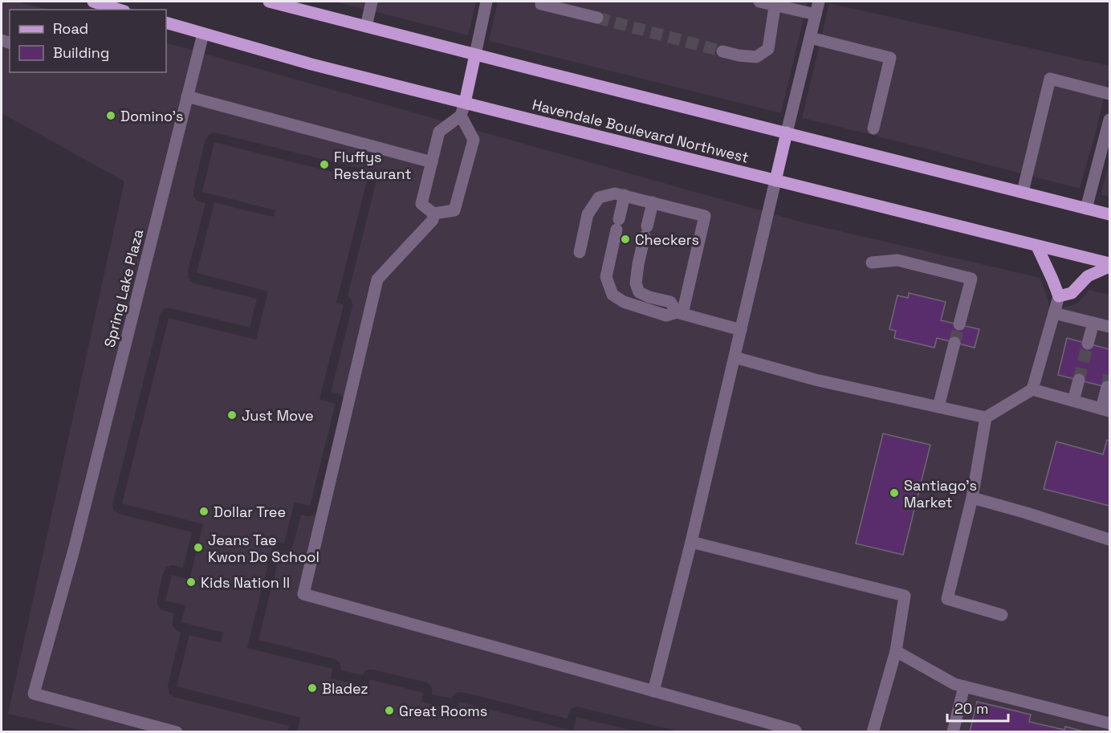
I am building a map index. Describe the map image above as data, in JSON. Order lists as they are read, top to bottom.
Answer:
{
  "streets": {
    "main road": ["Havendale Boulevard Northwest"],
    "street": ["Spring Lake Plaza"]
  },
  "crossings": [
    ["Havendale Boulevard Northwest", "Spring Lake Plaza"]
  ],
  "places": [
    "Domino's",
    "Fluffys Restaurant",
    "Checkers",
    "Just Move",
    "Santiago's Market",
    "Dollar Tree",
    "Jeans Tae Kwon Do School",
    "Kids Nation ll",
    "Bladez",
    "Great Rooms"
  ],
  "legend": ["Road", "Building"],
  "scale_bar": "20 m"
}
